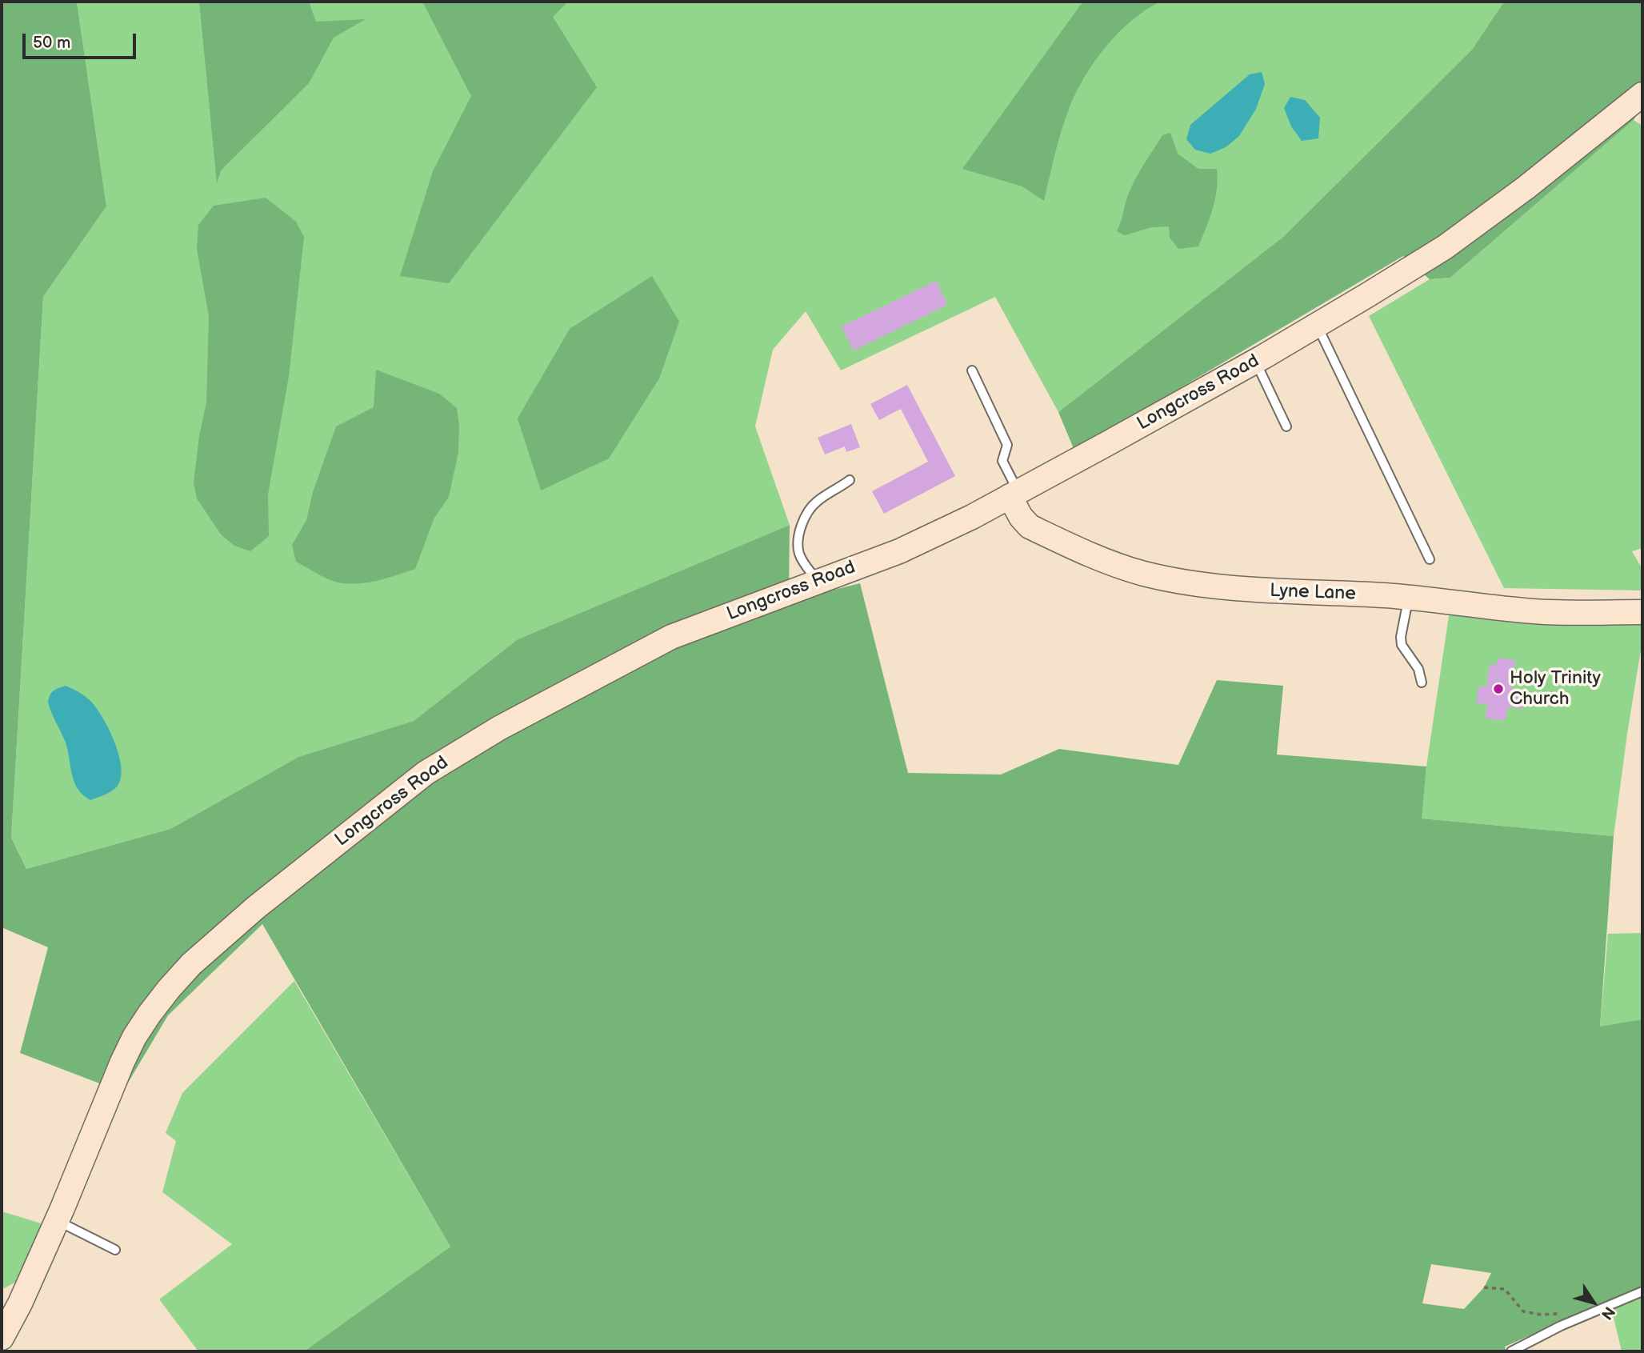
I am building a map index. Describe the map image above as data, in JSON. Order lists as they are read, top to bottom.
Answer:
{
  "streets": {
    "main road": ["Longcross Road", "Lyne Lane"]
  },
  "crossings": [
    ["Longcross Road", "Lyne Lane"]
  ],
  "places": ["Holy Trinity Church"],
  "scale_bar": "50 m",
  "north": "bottom right"
}
